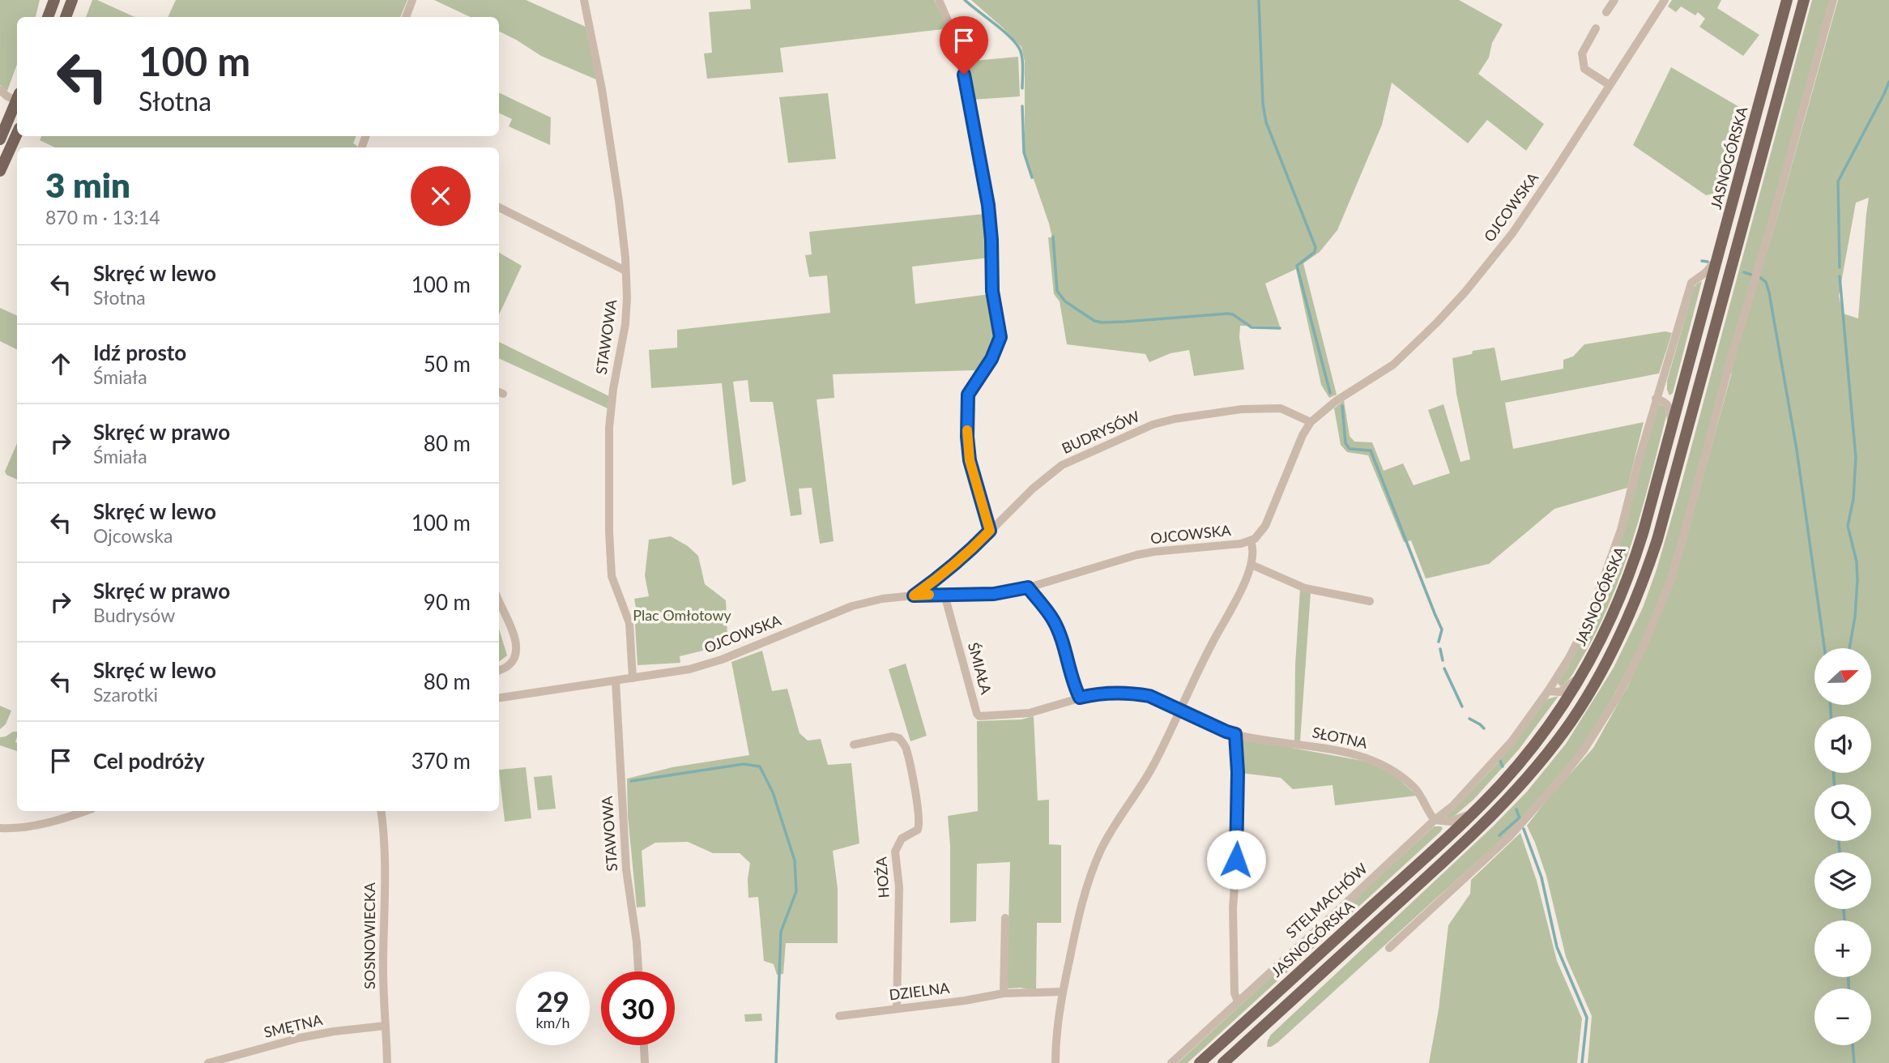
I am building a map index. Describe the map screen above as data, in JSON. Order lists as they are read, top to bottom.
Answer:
{
  "streets": {
    "main road": ["JASNOGÓRSKA"],
    "street": [
      "OJCOWSKA",
      "STAWOWA",
      "BUDRYSÓW",
      "ŚMIAŁA",
      "SŁOTNA",
      "HOŻA",
      "STELMACHÓW",
      "SOSNOWIECKA",
      "DZIELNA",
      "SMĘTNA"
    ]
  },
  "crossings": [
    ["JASNOGÓRSKA", "STELMACHÓW"],
    ["OJCOWSKA", "STAWOWA"],
    ["OJCOWSKA", "BUDRYSÓW"],
    ["OJCOWSKA", "ŚMIAŁA"],
    ["ŚMIAŁA", "SŁOTNA"],
    ["SŁOTNA", "STELMACHÓW"],
    ["HOŻA", "DZIELNA"],
    ["SOSNOWIECKA", "SMĘTNA"]
  ],
  "parks": ["Plac Omłotowy"],
  "north": "right",
  "page": {
    "turn": ["100 m", "Słotna"],
    "heading": ["3 min", "870 m · 13:14"],
    "list": [
      {
        "name": "Skręć w lewo",
        "note": "Słotna",
        "value": "100 m"
      },
      {
        "name": "Idź prosto",
        "note": "Śmiała",
        "value": "50 m"
      },
      {
        "name": "Skręć w prawo",
        "note": "Śmiała",
        "value": "80 m"
      },
      {
        "name": "Skręć w lewo",
        "note": "Ojcowska",
        "value": "100 m"
      },
      {
        "name": "Skręć w prawo",
        "note": "Budrysów",
        "value": "90 m"
      },
      {
        "name": "Skręć w lewo",
        "note": "Szarotki",
        "value": "80 m"
      },
      {
        "name": "Cel podróży",
        "value": "370 m"
      }
    ],
    "map_buttons": ["+", "−"],
    "speed": "29 km/h",
    "limit": "30"
  }
}
